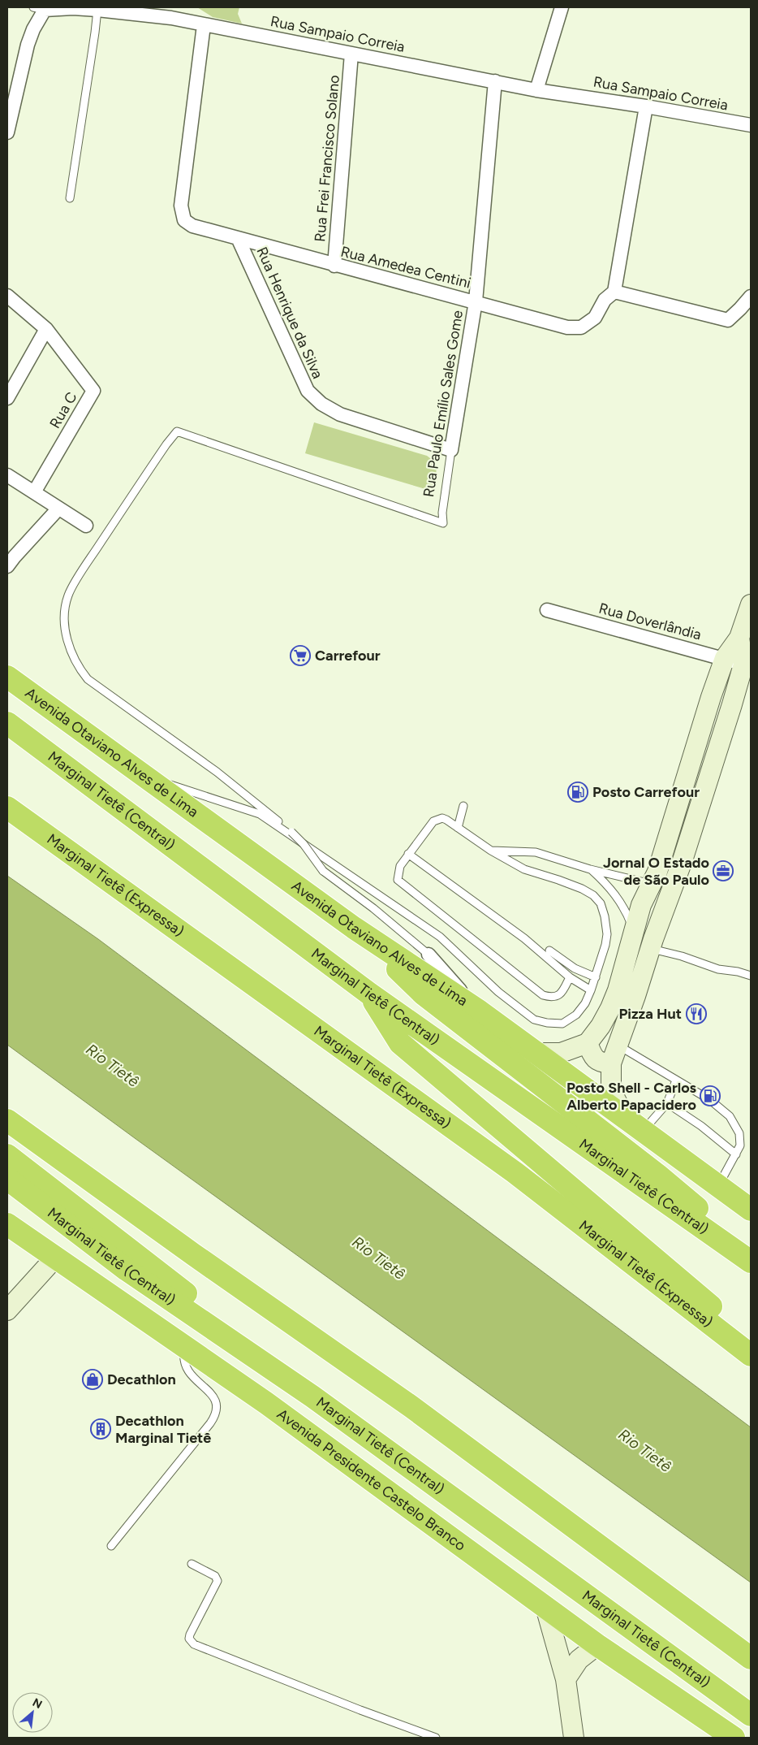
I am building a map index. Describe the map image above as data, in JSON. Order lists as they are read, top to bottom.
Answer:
{
  "streets": {
    "highway": [
      "Avenida Otaviano Alves de Lima",
      "Marginal Tietê (Central)",
      "Marginal Tietê (Expressa)",
      "Avenida Presidente Castelo Branco"
    ],
    "street": [
      "Rua Sampaio Correia",
      "Rua Frei Francisco Solano",
      "Rua Amedea Centini",
      "Rua Henrique da Silva",
      "Rua Paulo Emílio Sales Gome",
      "Rua C",
      "Rua Doverlândia"
    ]
  },
  "crossings": [
    ["Rua Sampaio Correia", "Rua Frei Francisco Solano"],
    ["Rua Sampaio Correia", "Rua Amedea Centini"],
    ["Rua Sampaio Correia", "Rua Paulo Emílio Sales Gome"],
    ["Rua Frei Francisco Solano", "Rua Amedea Centini"],
    ["Rua Amedea Centini", "Rua Henrique da Silva"],
    ["Rua Amedea Centini", "Rua Paulo Emílio Sales Gome"],
    ["Rua Henrique da Silva", "Rua Paulo Emílio Sales Gome"]
  ],
  "water": ["Rio Tietê"],
  "places": {
    "supermarket": ["Carrefour"],
    "fuel station": ["Posto Carrefour", "Posto Shell - Carlos Alberto Papacidero"],
    "office": ["Jornal O Estado de São Paulo"],
    "restaurant": ["Pizza Hut"],
    "shop": ["Decathlon"],
    "building": ["Decathlon Marginal Tietê"]
  },
  "north": "top right"
}
